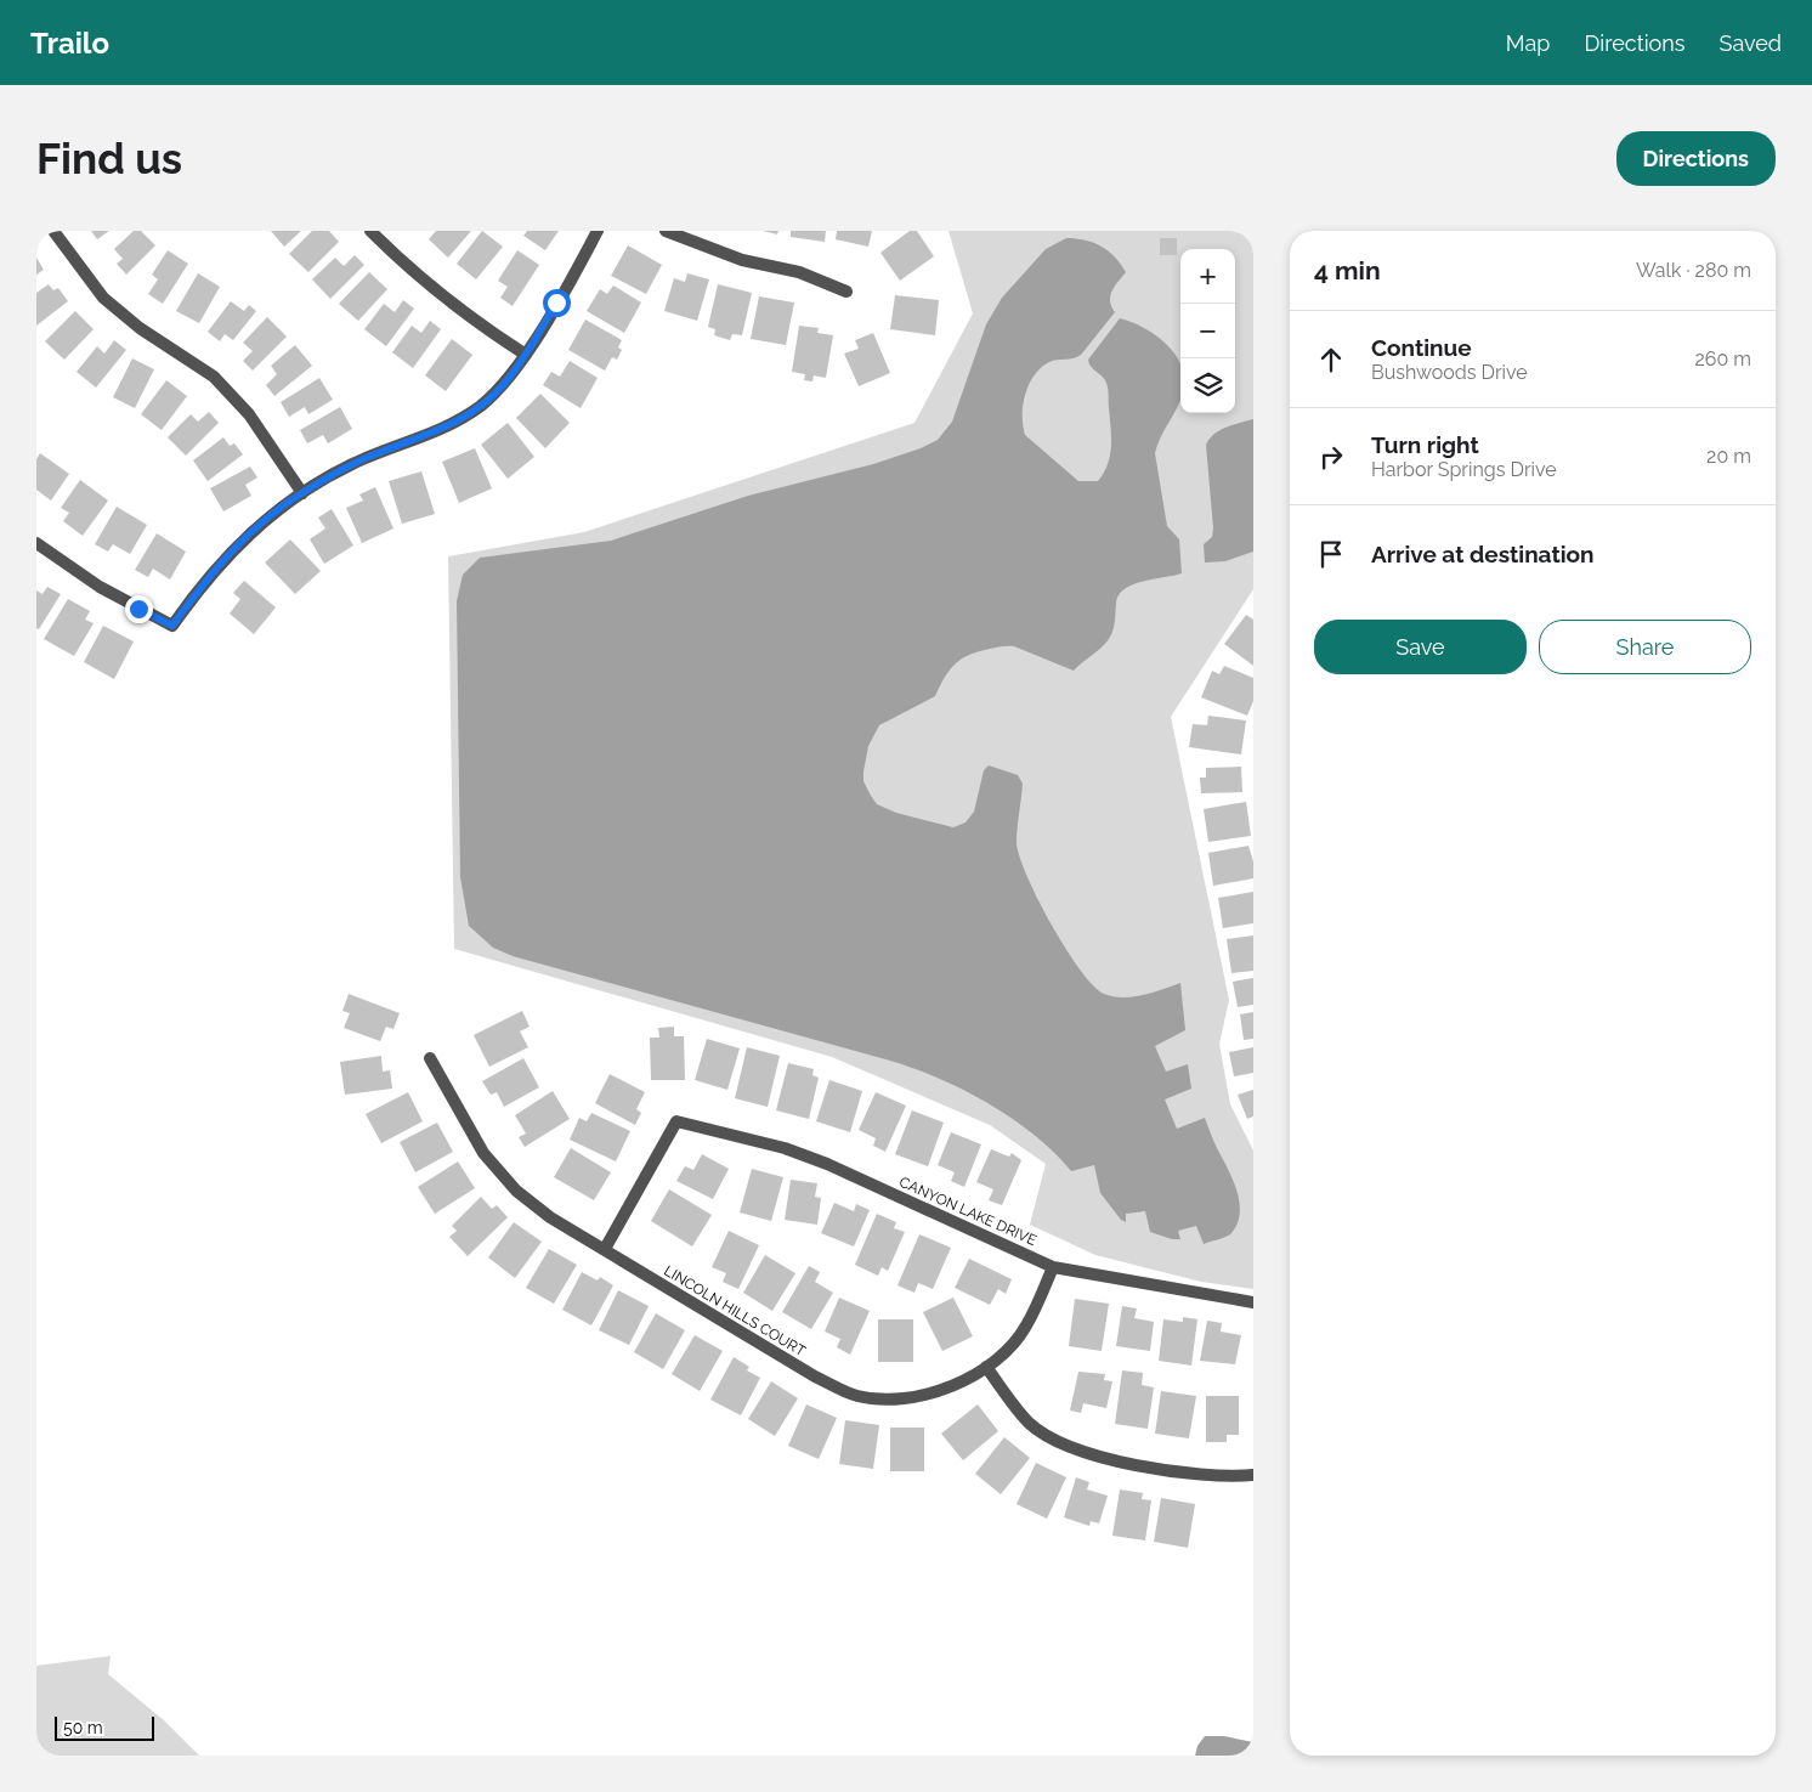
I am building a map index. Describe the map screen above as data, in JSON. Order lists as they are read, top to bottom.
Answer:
{
  "streets": {
    "street": ["CANYON LAKE DRIVE", "LINCOLN HILLS COURT"]
  },
  "crossings": [
    ["CANYON LAKE DRIVE", "LINCOLN HILLS COURT"]
  ],
  "scale_bar": "50 m",
  "page": {
    "header": "Trailo",
    "nav": ["Map", "Directions", "Saved"],
    "buttons": [
      "Directions",
      ["Save", "Share"]
    ],
    "title": "Find us",
    "heading": ["4 min", "Walk · 280 m"],
    "map_buttons": ["+", "−"],
    "list": [
      ["Continue", "Bushwoods Drive", "260 m"],
      ["Turn right", "Harbor Springs Drive", "20 m"],
      "Arrive at destination"
    ],
    "scale": "50 m"
  }
}
